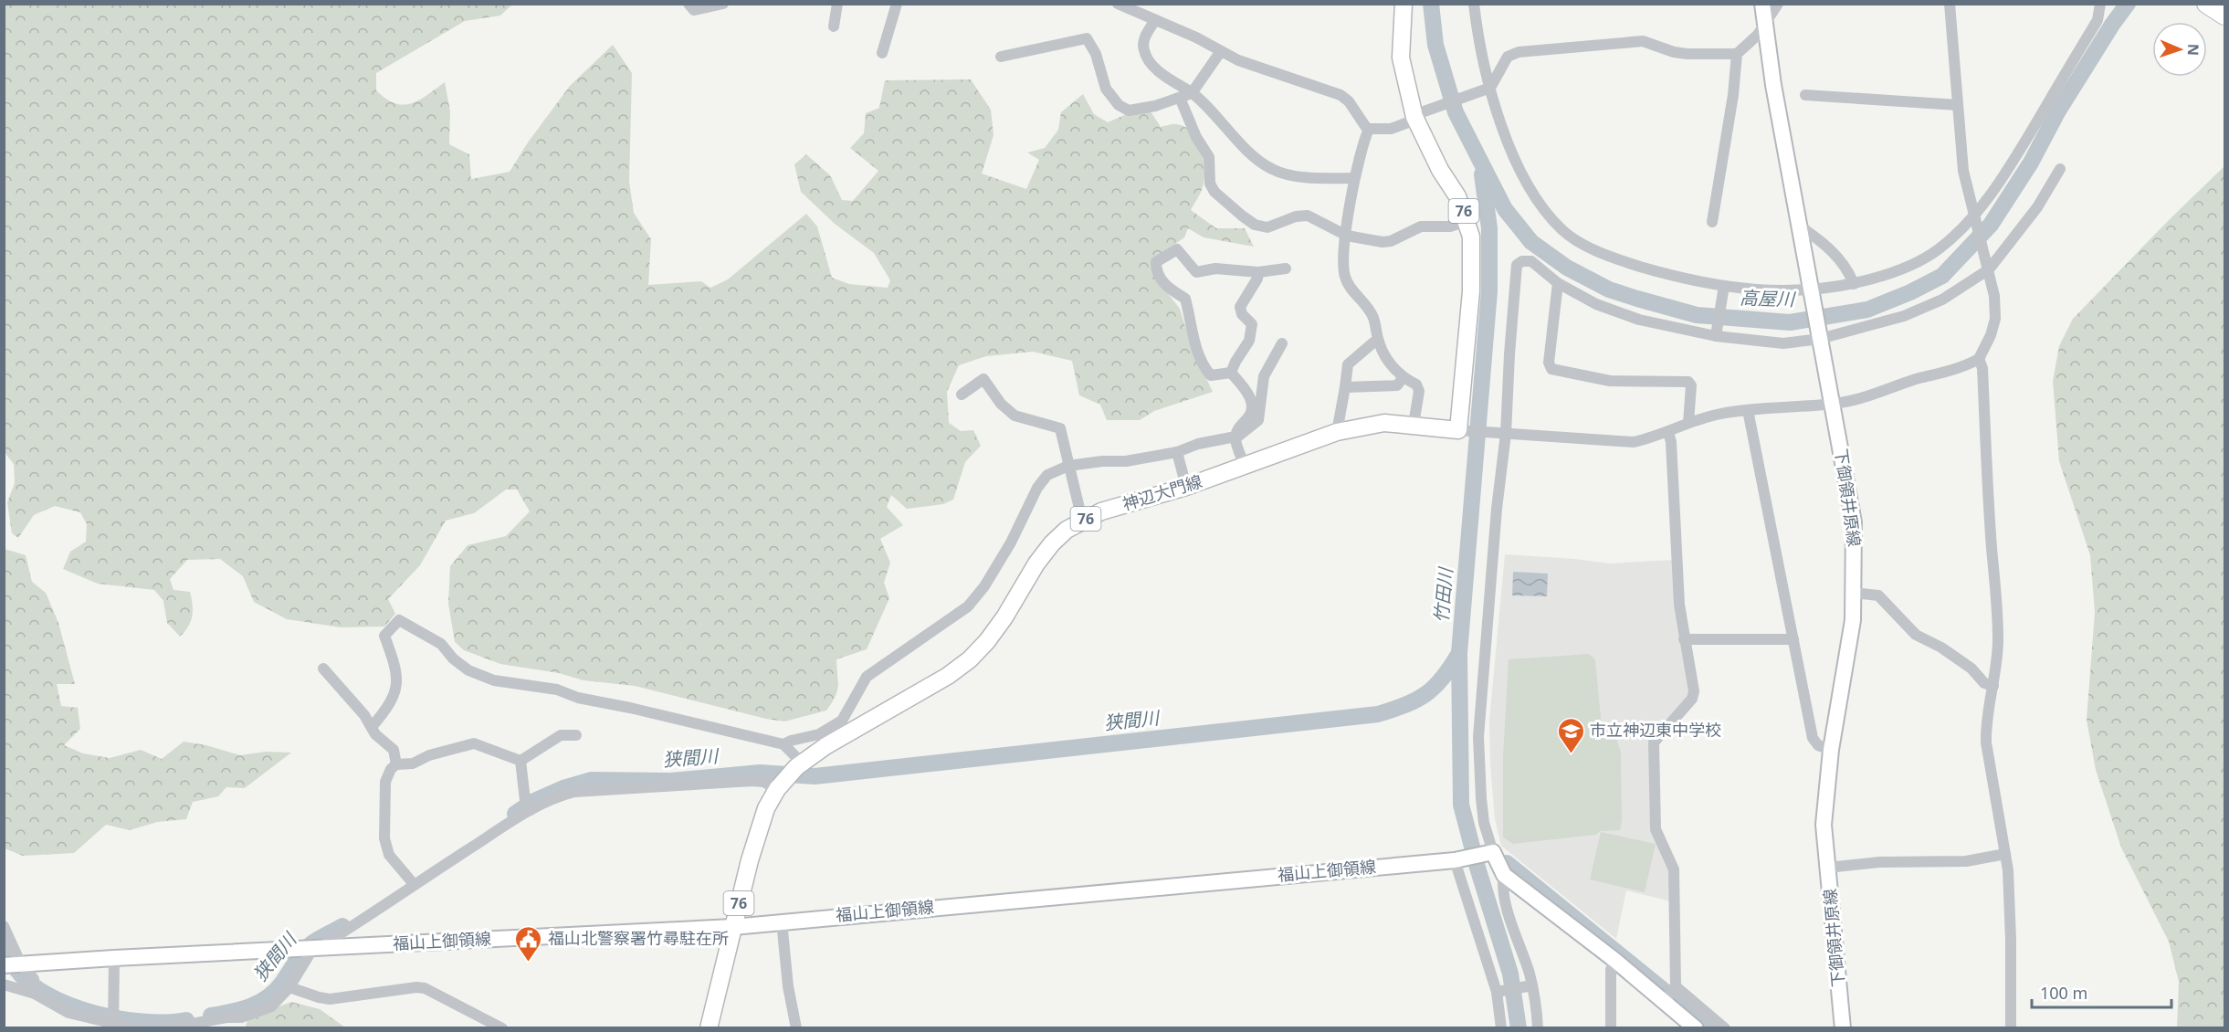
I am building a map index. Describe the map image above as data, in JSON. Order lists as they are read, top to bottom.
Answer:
{
  "streets": {
    "main road": [
      "76",
      "神辺大門線",
      "下御領井原線",
      "福山上御領線"
    ]
  },
  "crossings": [
    ["76", "神辺大門線"],
    ["神辺大門線", "福山上御領線"]
  ],
  "water": ["高屋川", "竹田川", "狭間川"],
  "places": {
    "school or university": ["市立神辺東中学校"],
    "public building": ["福山北警察署竹尋駐在所"]
  },
  "scale_bar": "100 m",
  "north": "right"
}
